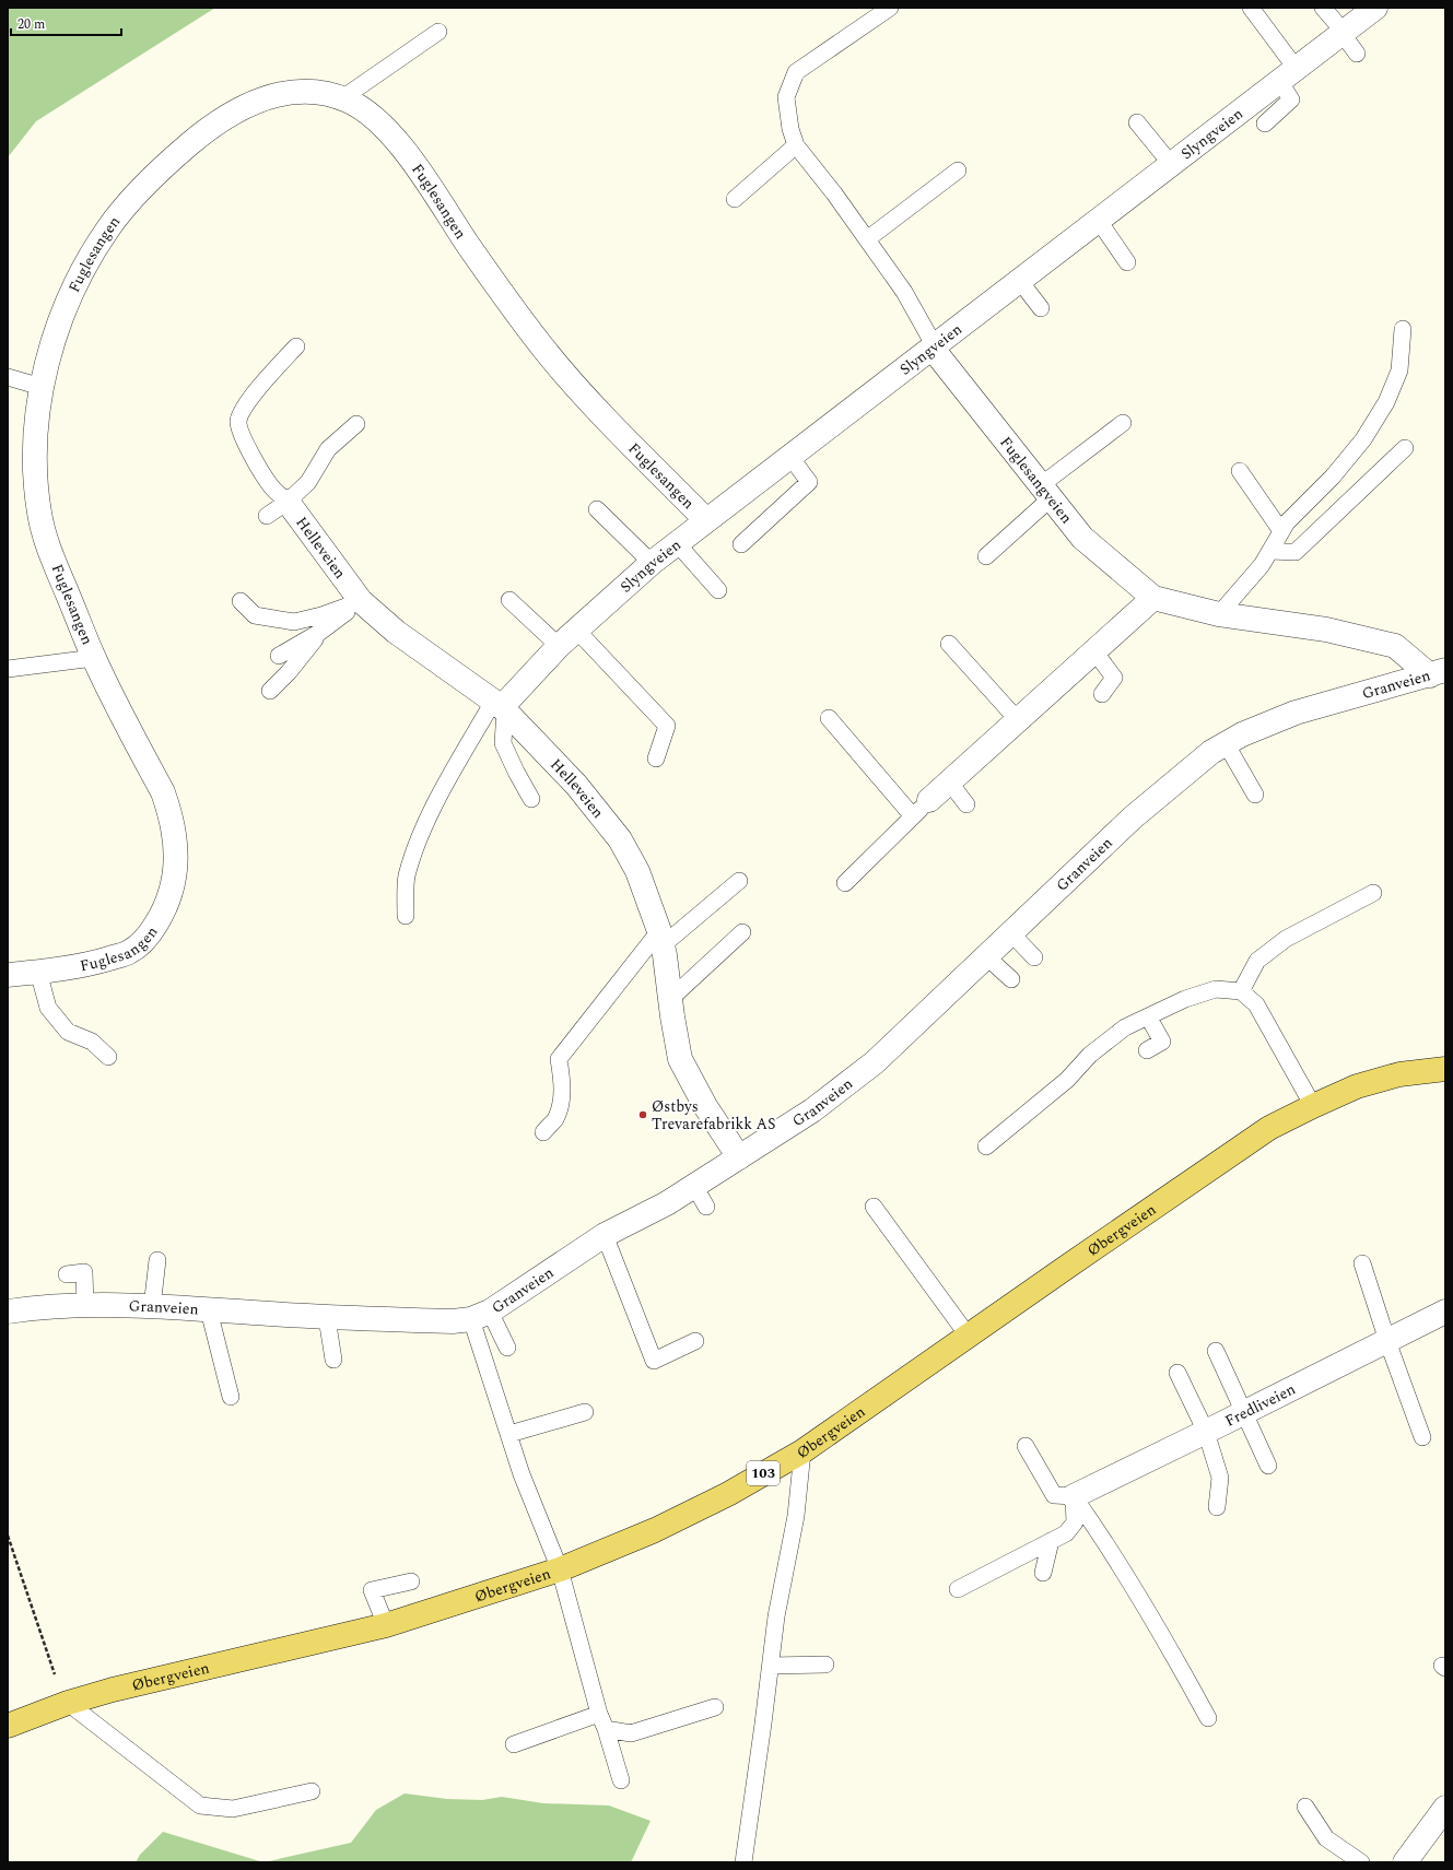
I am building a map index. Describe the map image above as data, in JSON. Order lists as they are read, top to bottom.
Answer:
{
  "streets": {
    "main road": ["Øbergveien", "103"],
    "street": [
      "Slyngveien",
      "Fuglesangen",
      "Fuglesangveien",
      "Helleveien",
      "Granveien",
      "Fredliveien"
    ]
  },
  "crossings": [
    ["Slyngveien", "Fuglesangen"],
    ["Slyngveien", "Fuglesangveien"],
    ["Slyngveien", "Helleveien"],
    ["Fuglesangveien", "Granveien"],
    ["Helleveien", "Granveien"]
  ],
  "places": ["Østbys Trevarefabrikk AS"],
  "scale_bar": "20 m"
}
